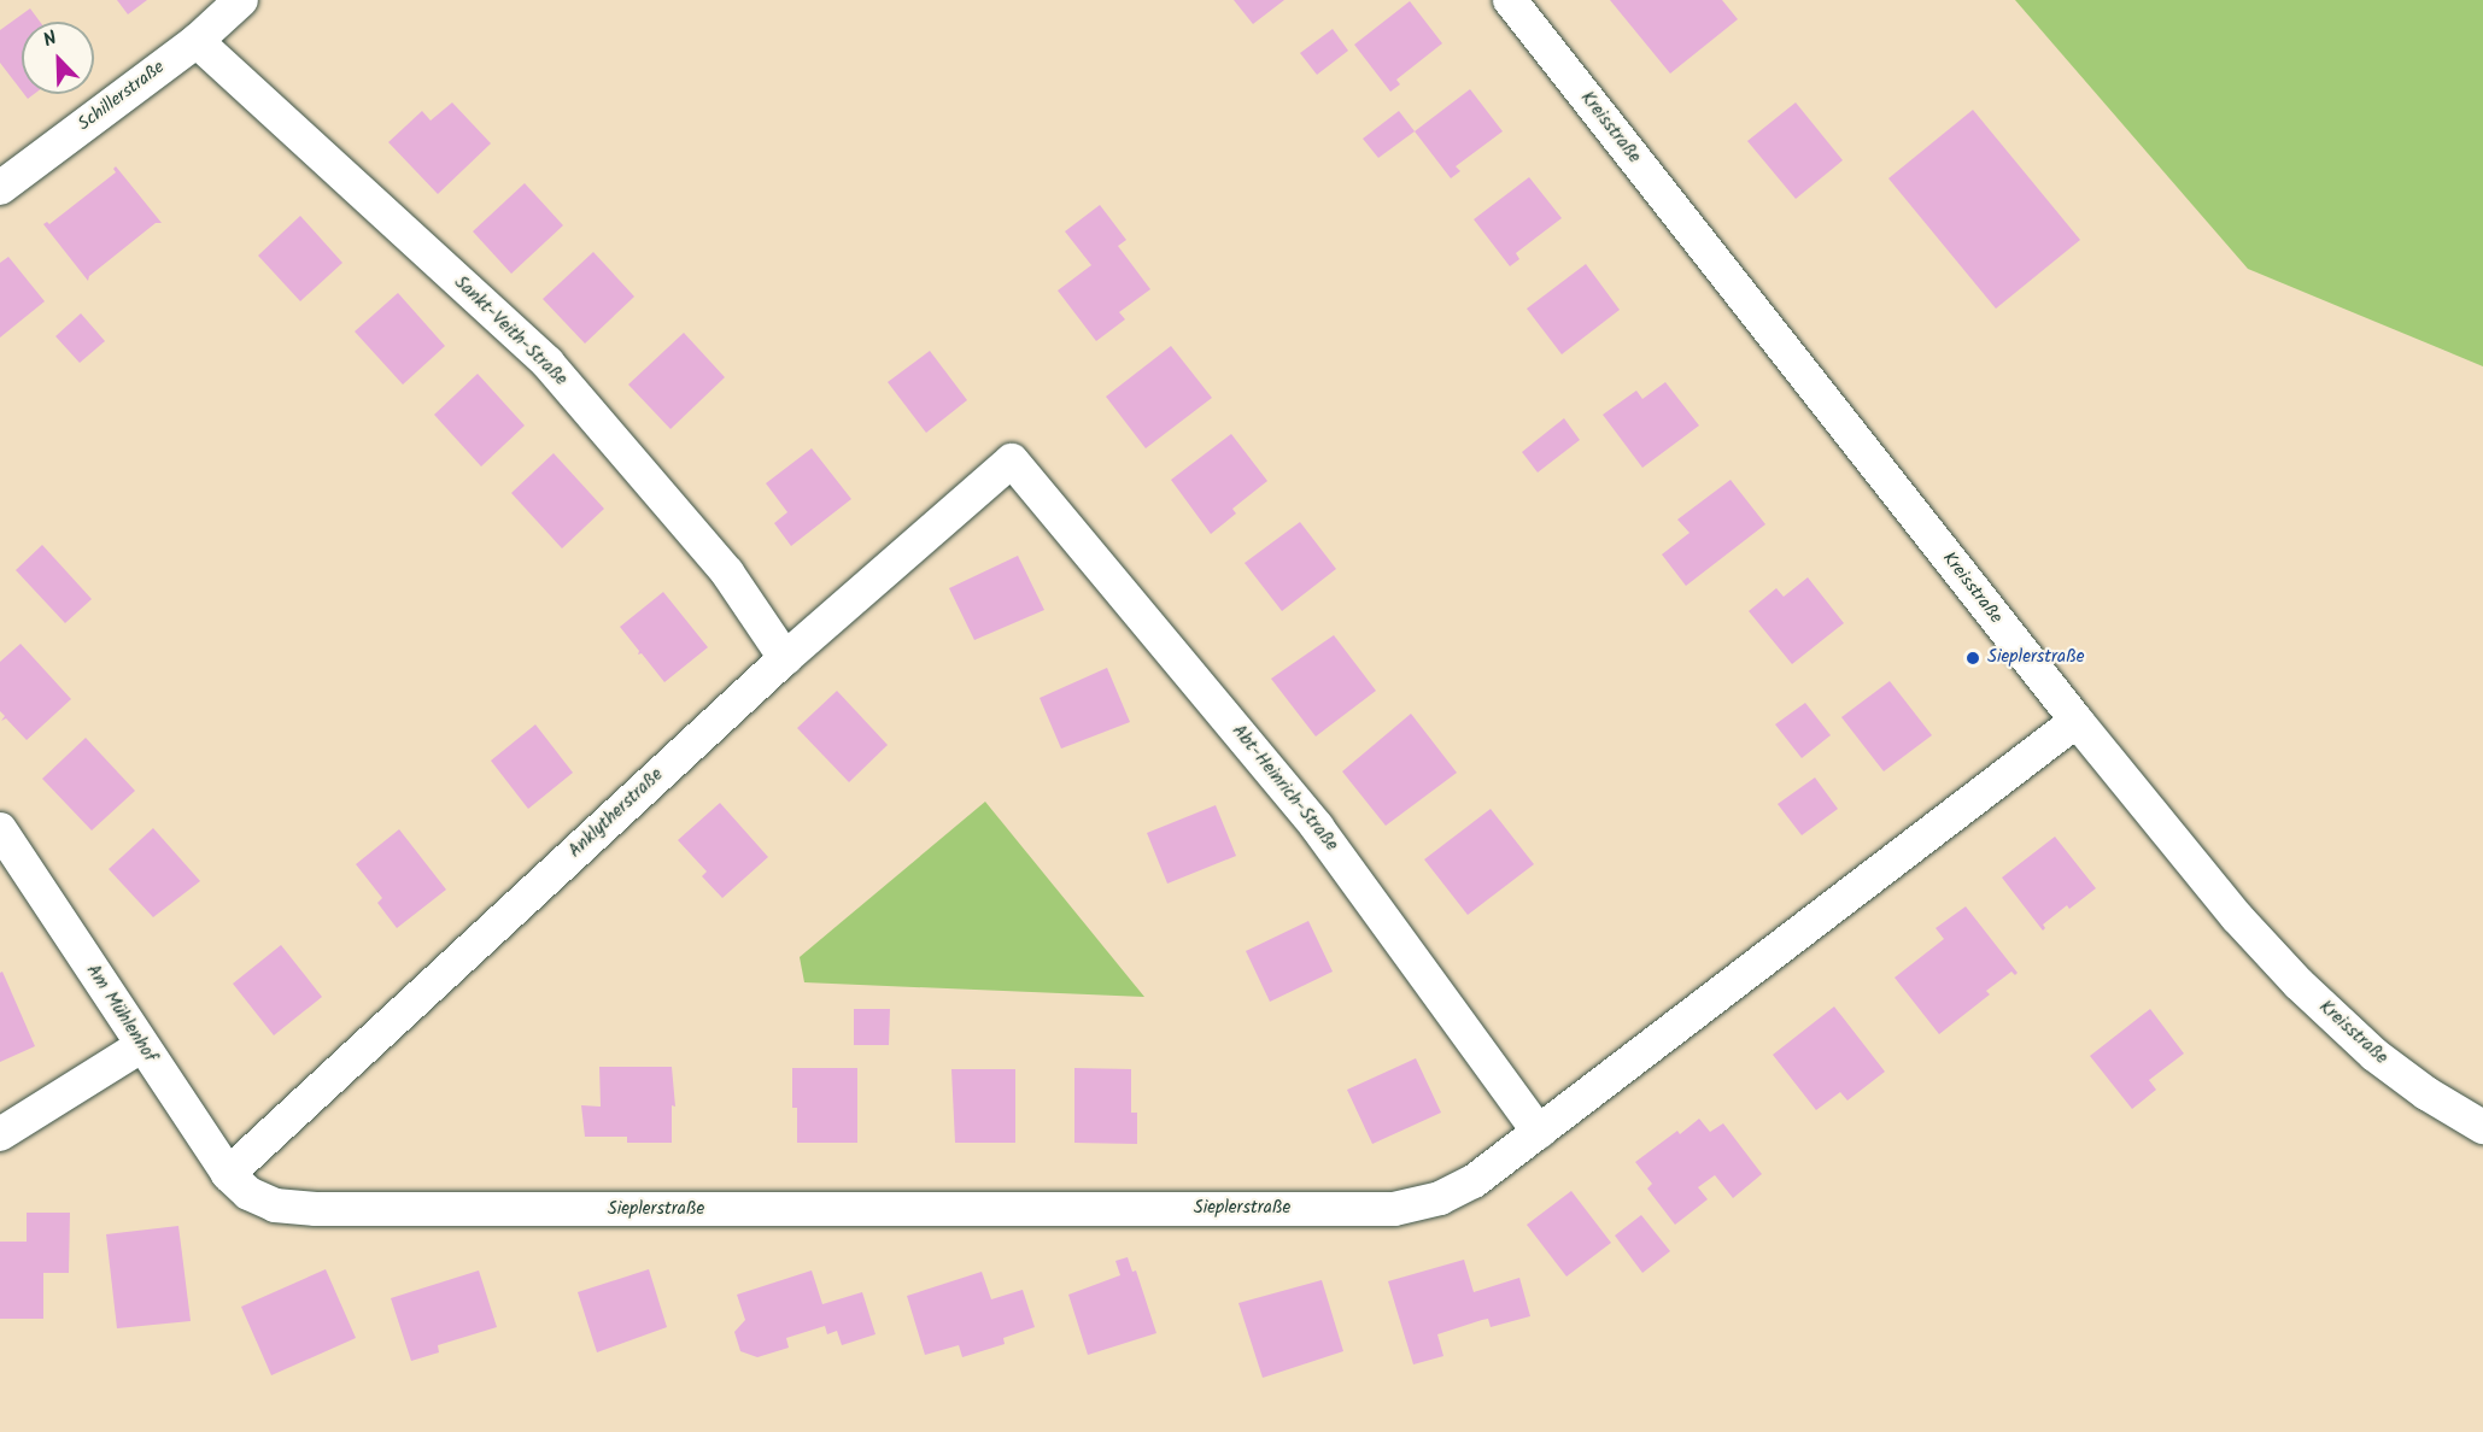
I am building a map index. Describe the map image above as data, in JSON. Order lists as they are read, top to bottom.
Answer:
{
  "streets": {
    "street": [
      "Schillerstraße",
      "Kreisstraße",
      "Sankt-Veith-Straße",
      "Abt-Heinrich-Straße",
      "Anklytherstraße",
      "Am Mühlenhof",
      "Sieplerstraße"
    ]
  },
  "crossings": [
    ["Schillerstraße", "Sankt-Veith-Straße"],
    ["Kreisstraße", "Sieplerstraße"],
    ["Sankt-Veith-Straße", "Anklytherstraße"],
    ["Abt-Heinrich-Straße", "Anklytherstraße"],
    ["Abt-Heinrich-Straße", "Sieplerstraße"],
    ["Anklytherstraße", "Am Mühlenhof"],
    ["Anklytherstraße", "Sieplerstraße"],
    ["Am Mühlenhof", "Sieplerstraße"]
  ],
  "places": ["Sieplerstraße"],
  "north": "top left"
}
